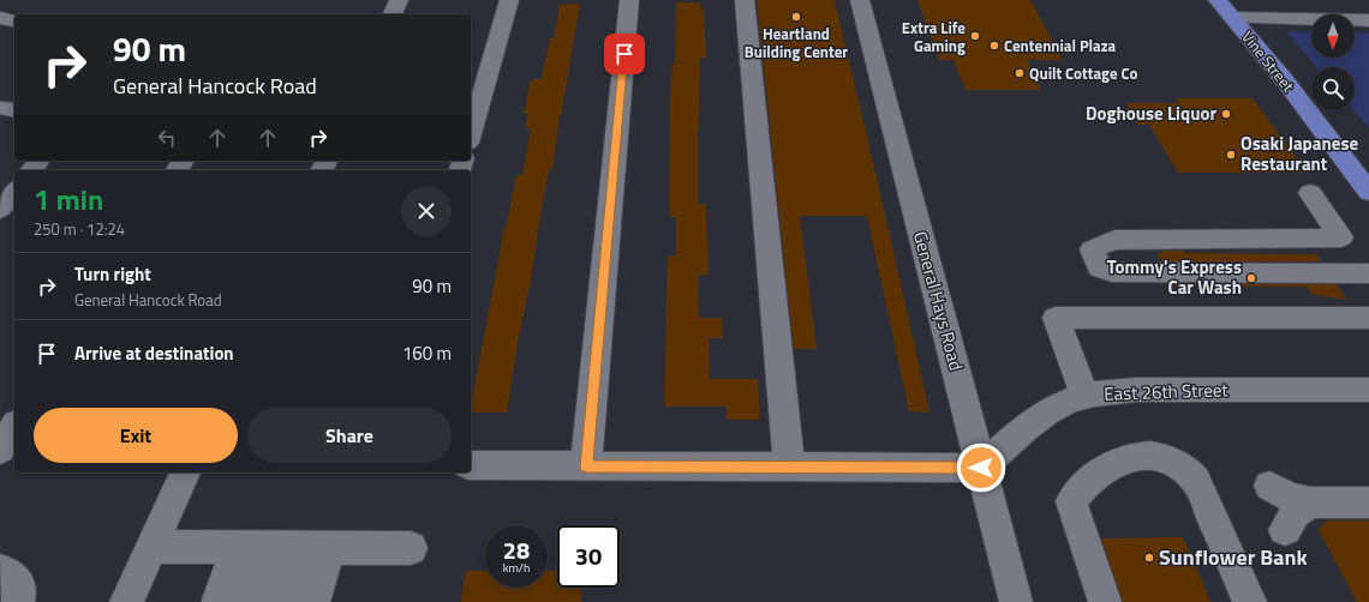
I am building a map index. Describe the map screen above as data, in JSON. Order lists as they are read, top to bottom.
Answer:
{
  "streets": {
    "main road": ["Vine Street"],
    "street": ["General Hays Road", "East 26th Street"]
  },
  "crossings": [
    ["General Hays Road", "East 26th Street"]
  ],
  "places": [
    "Heartland Building Center",
    "Extra Life Gaming",
    "Centennial Plaza",
    "Quilt Cottage Co",
    "Doghouse Liquor",
    "Osaki Japanese Restaurant",
    "Tommy's Express Car Wash",
    "Sunflower Bank"
  ],
  "north": "bottom",
  "page": {
    "turn": ["90 m", "General Hancock Road"],
    "heading": ["1 min", "250 m · 12:24"],
    "list": [
      {
        "name": "Turn right",
        "note": "General Hancock Road",
        "value": "90 m"
      },
      {
        "name": "Arrive at destination",
        "value": "160 m"
      }
    ],
    "buttons": ["Exit", "Share"],
    "speed": "28 km/h",
    "limit": "30"
  }
}
